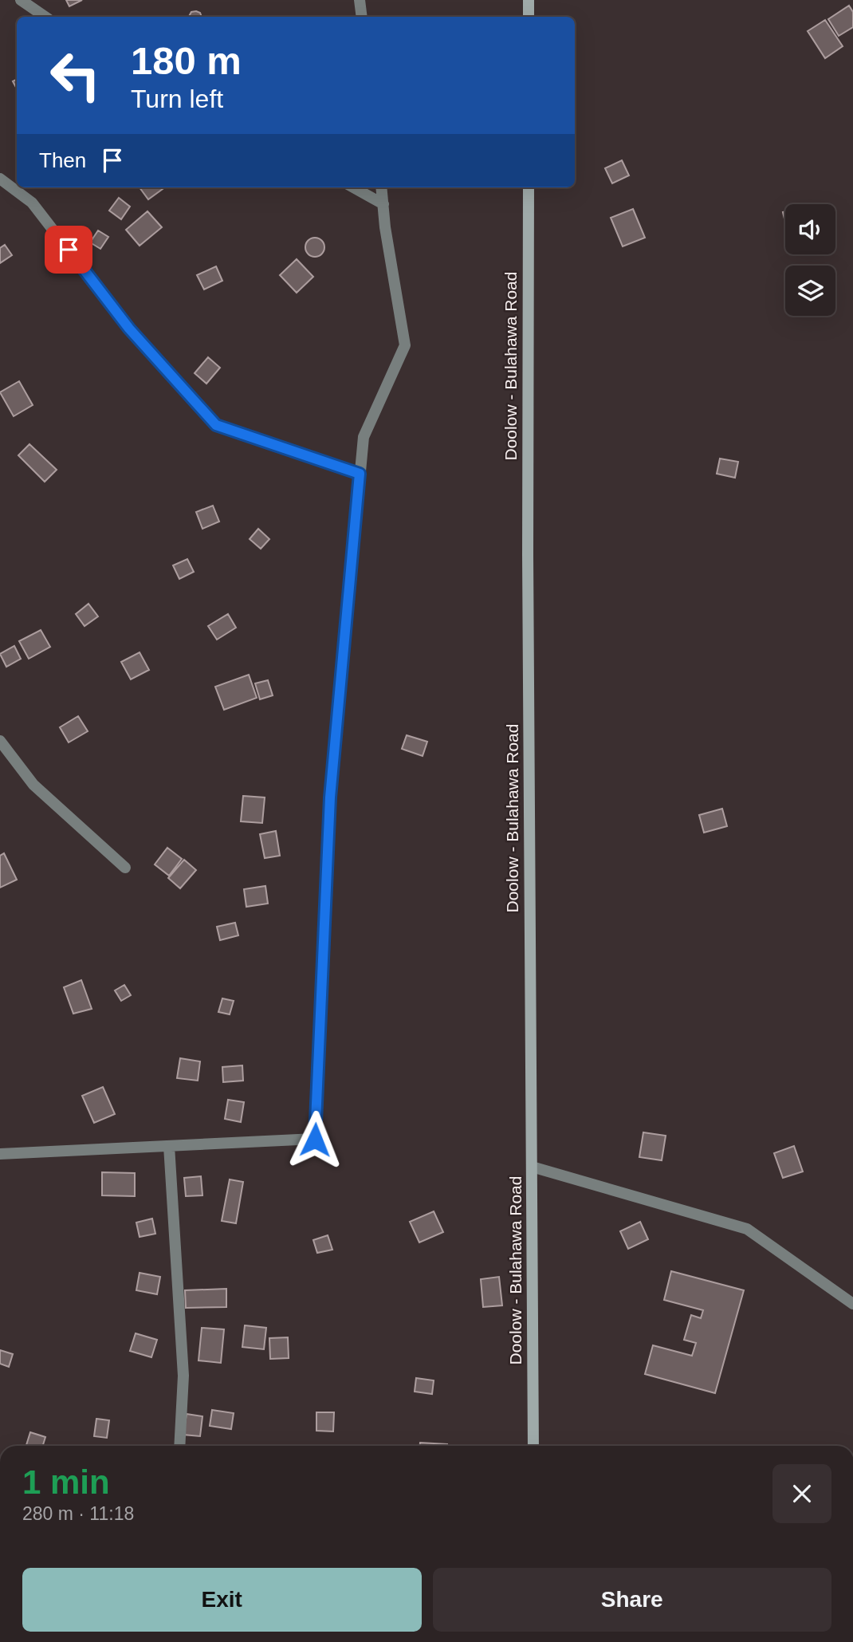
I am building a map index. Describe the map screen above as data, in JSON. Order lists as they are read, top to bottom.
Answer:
{
  "streets": {
    "main road": ["Doolow - Bulahawa Road"]
  },
  "page": {
    "turn": ["180 m", "Turn left"],
    "then": "Then",
    "heading": ["1 min", "280 m · 11:18"],
    "buttons": ["Exit", "Share"]
  }
}
